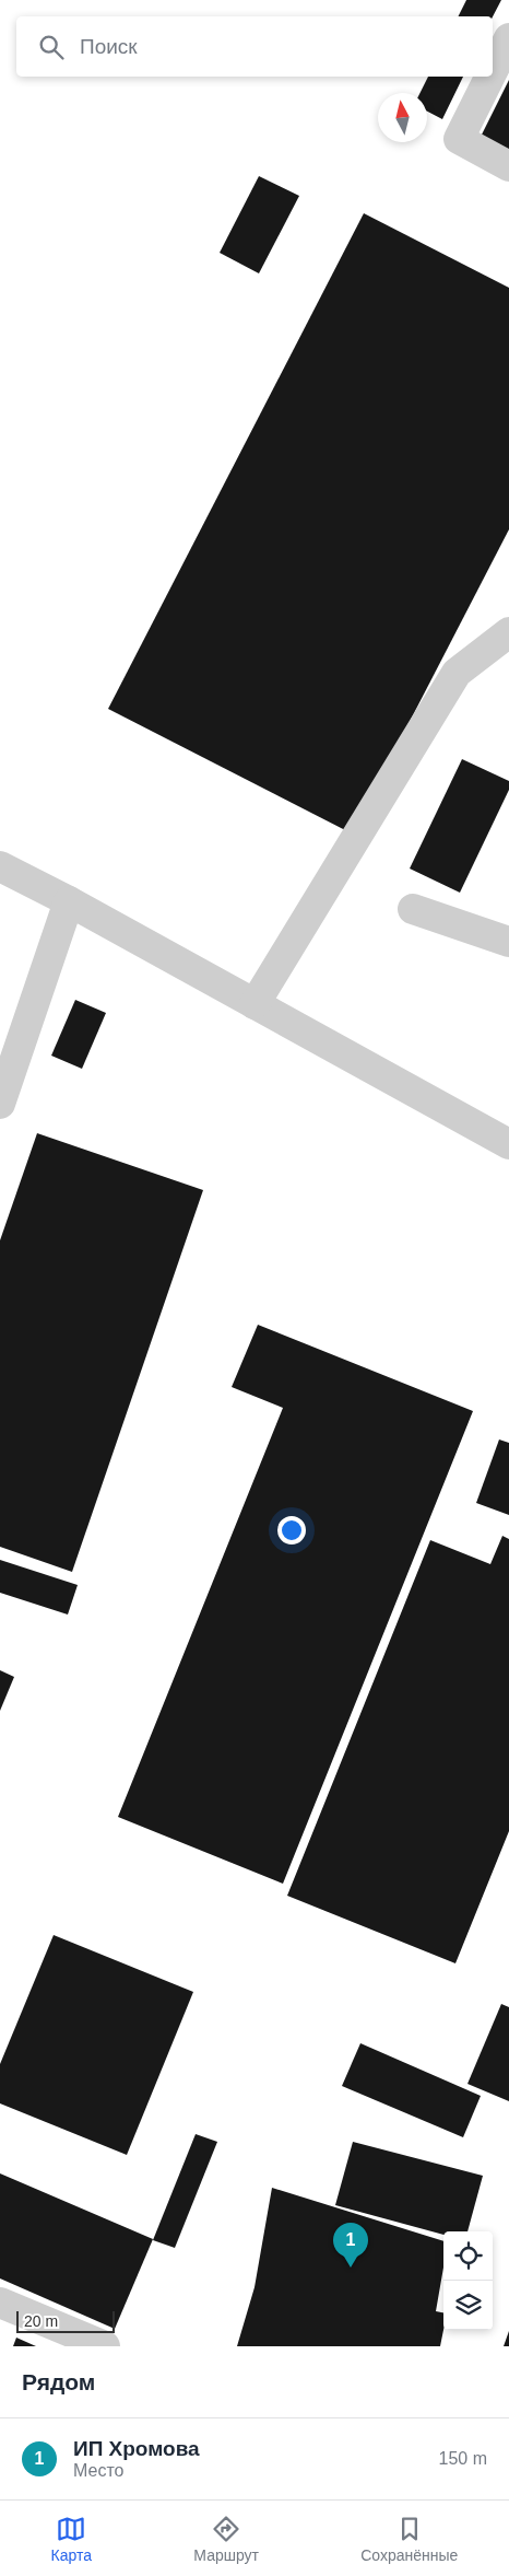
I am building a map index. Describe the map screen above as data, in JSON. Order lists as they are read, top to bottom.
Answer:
{
  "scale_bar": "20 m",
  "north": "top",
  "page": {
    "search": "Поиск",
    "pins": "1",
    "scale": "20 m",
    "heading": "Рядом",
    "list": [
      {
        "mark": "1",
        "name": "ИП Хромова",
        "note": "Место",
        "value": "150 m"
      }
    ],
    "nav": ["Карта", "Маршрут", "Сохранённые"]
  }
}
